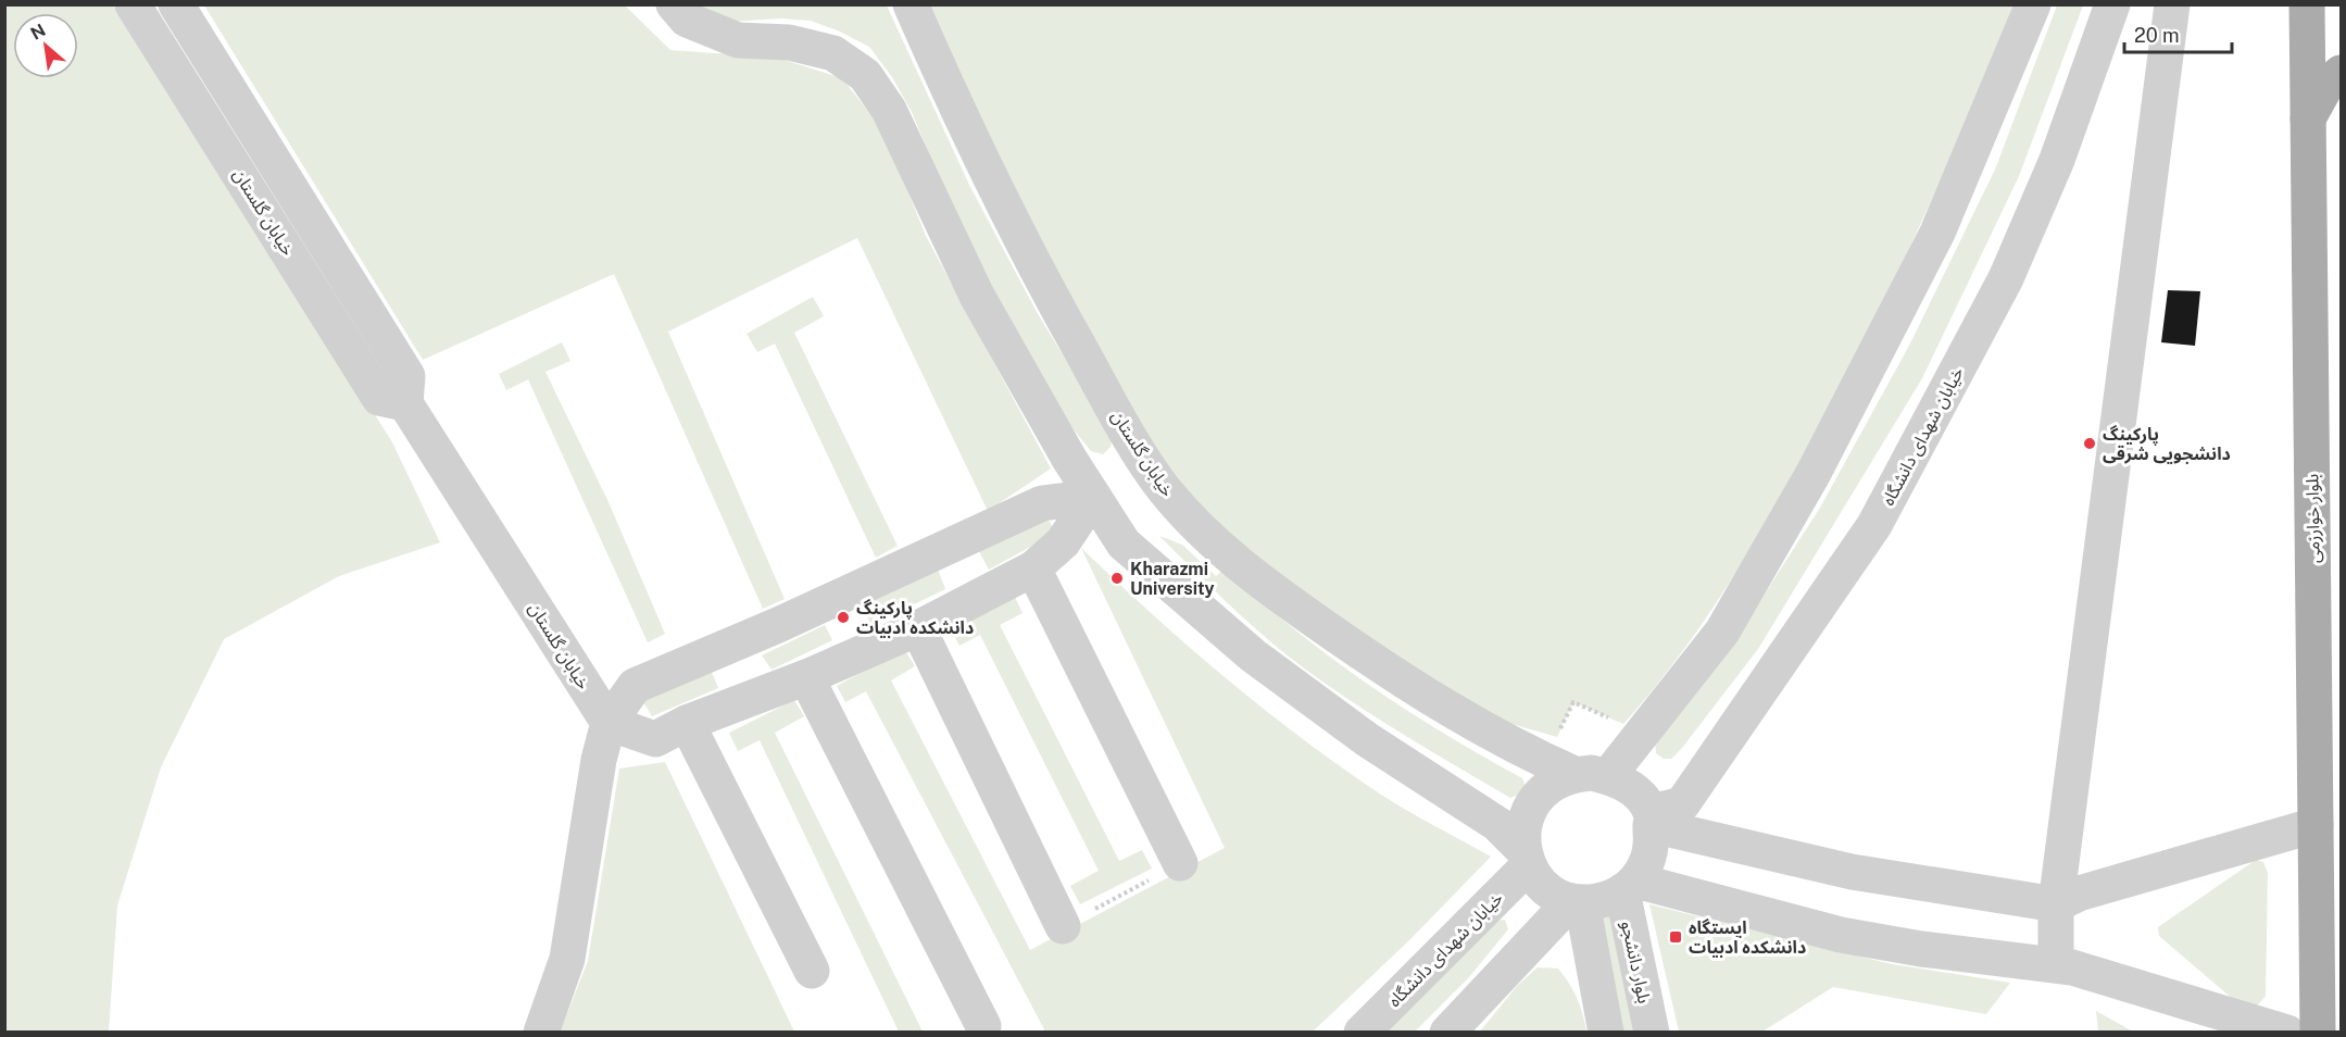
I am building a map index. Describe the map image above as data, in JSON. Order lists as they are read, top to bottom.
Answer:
{
  "streets": {
    "main road": ["بلوار خوارزمی"],
    "lane": ["خیابان گلستان", "خیابان شهدای دانشگاه", "بلوار دانشجو"]
  },
  "crossings": [
    ["خیابان گلستان", "خیابان شهدای دانشگاه"],
    ["خیابان گلستان", "بلوار دانشجو"],
    ["خیابان شهدای دانشگاه", "بلوار دانشجو"]
  ],
  "places": {
    "other": ["پارکینگ دانشجویی شرقی", "Kharazmi University", "پارکینگ دانشکده ادبیات"],
    "transit": ["ایستگاه دانشکده ادبیات"]
  },
  "scale_bar": "20 m",
  "north": "top left"
}
